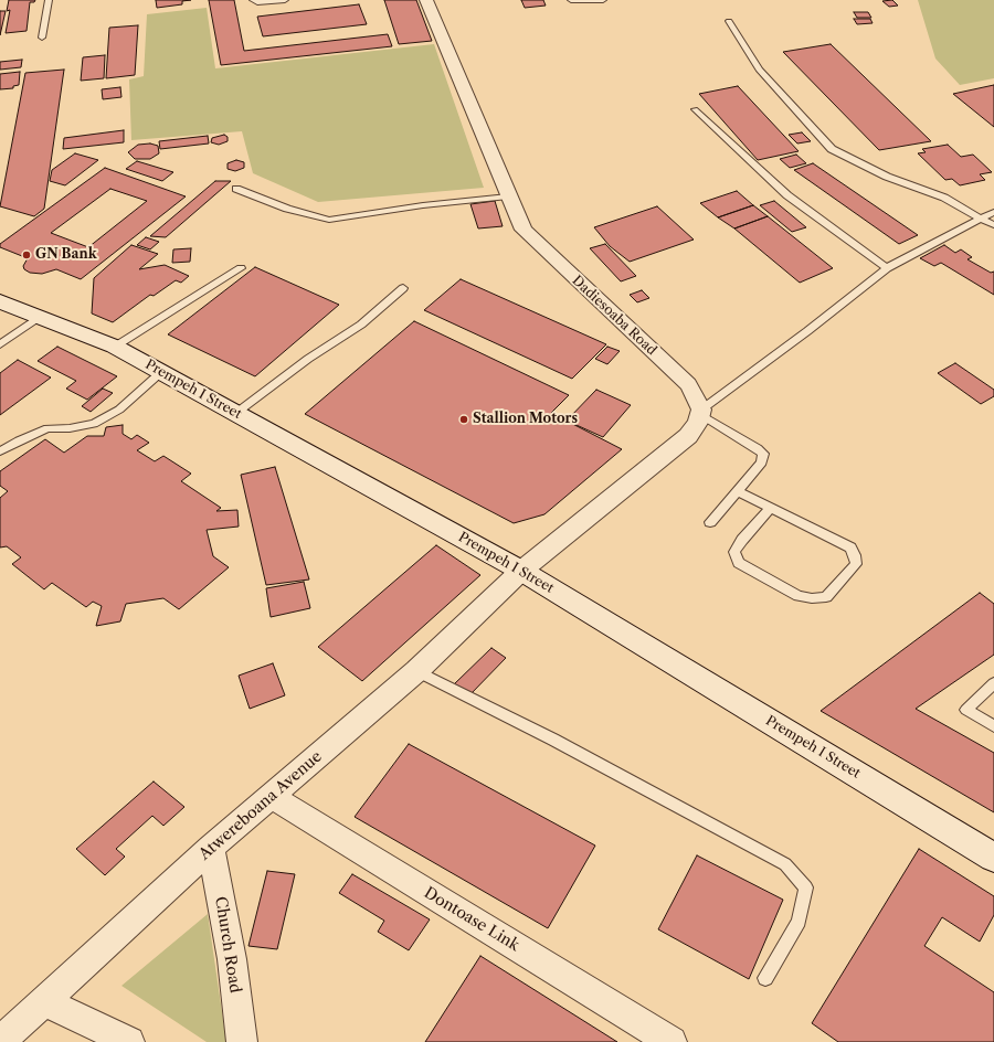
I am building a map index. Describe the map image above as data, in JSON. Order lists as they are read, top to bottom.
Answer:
{
  "streets": {
    "main road": ["Prempeh I Street"],
    "street": [
      "Dadiesoaba Road",
      "Atwereboana Avenue",
      "Dontoase Link",
      "Church Road"
    ]
  },
  "crossings": [
    ["Prempeh I Street", "Atwereboana Avenue"],
    ["Atwereboana Avenue", "Dontoase Link"],
    ["Atwereboana Avenue", "Church Road"]
  ],
  "places": ["GN Bank", "Stallion Motors"]
}
